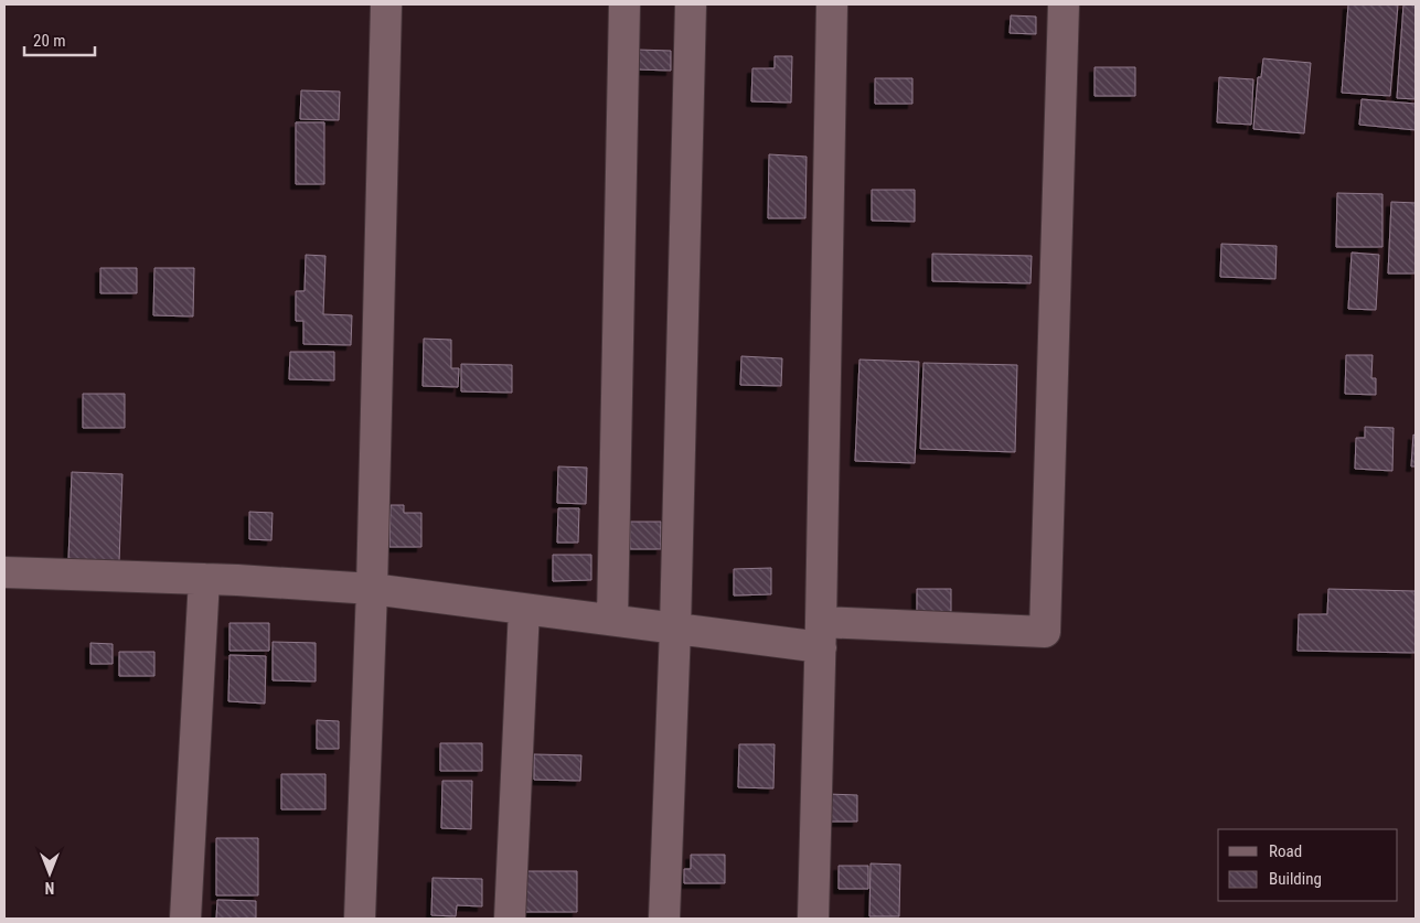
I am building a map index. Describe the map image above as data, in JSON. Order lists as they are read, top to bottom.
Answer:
{
  "legend": ["Road", "Building"],
  "scale_bar": "20 m",
  "north": "bottom"
}
